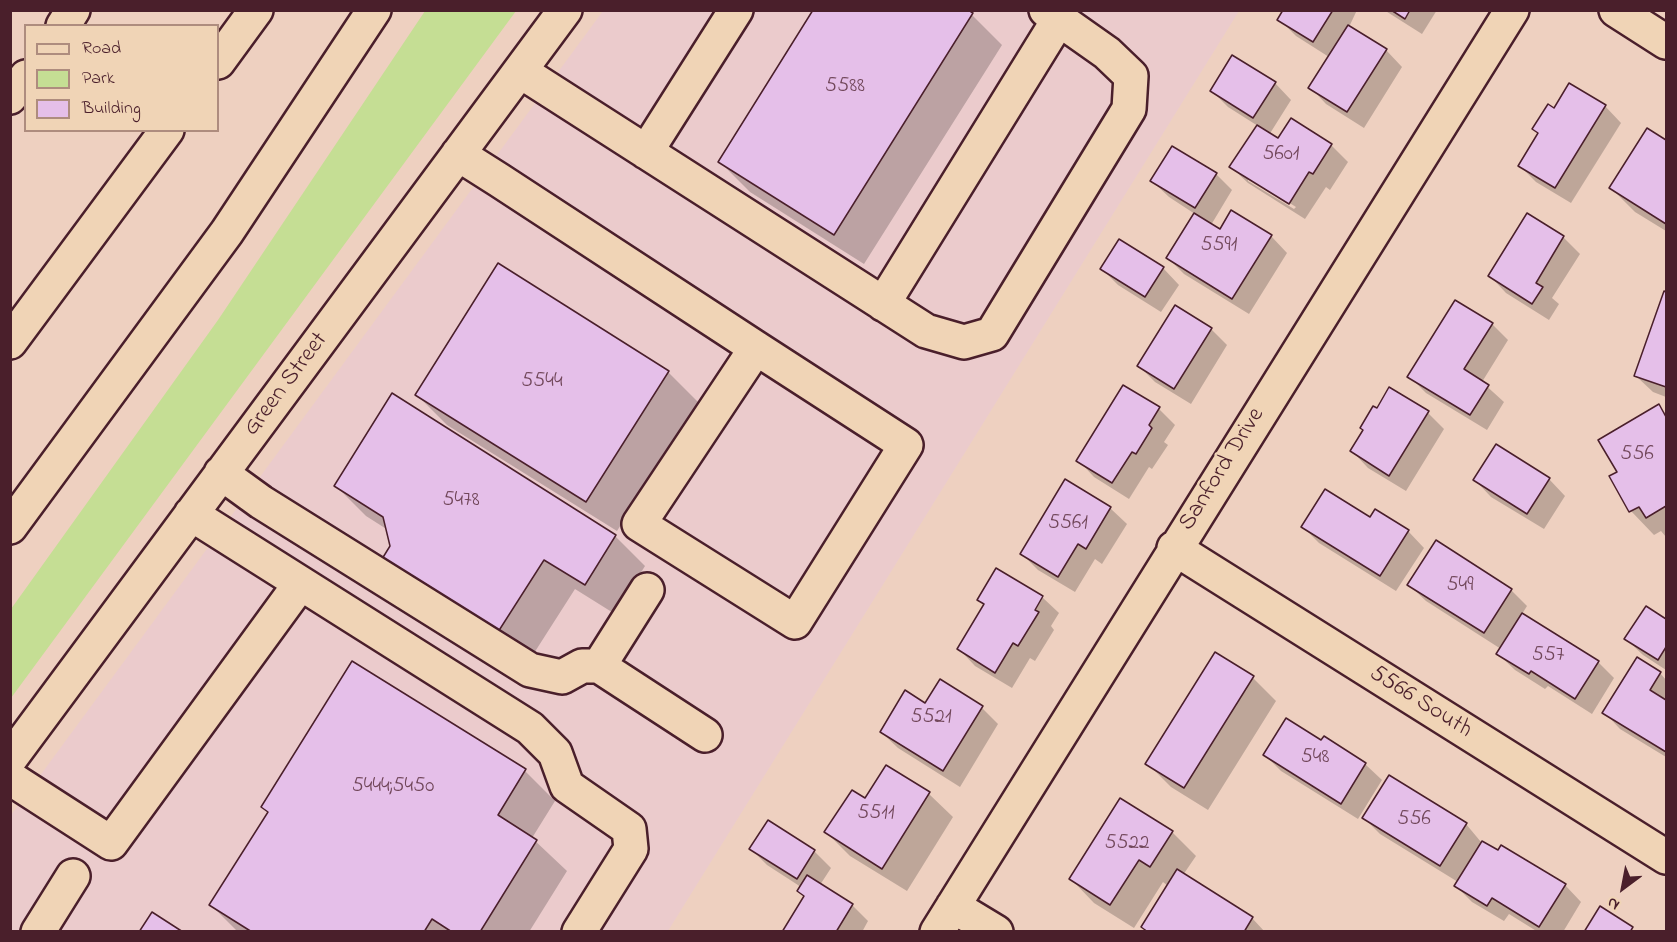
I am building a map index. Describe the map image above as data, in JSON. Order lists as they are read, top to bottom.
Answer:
{
  "streets": {
    "main road": ["Green Street", "Sanford Drive", "5566 South"]
  },
  "crossings": [
    ["Sanford Drive", "5566 South"]
  ],
  "house_numbers": [
    "5588",
    "5601",
    "5591",
    "5544",
    "556",
    "5478",
    "5561",
    "549",
    "557",
    "5521",
    "548",
    "5444;5450",
    "5511",
    "556",
    "5522"
  ],
  "legend": ["Road", "Park", "Building"],
  "north": "bottom left"
}
